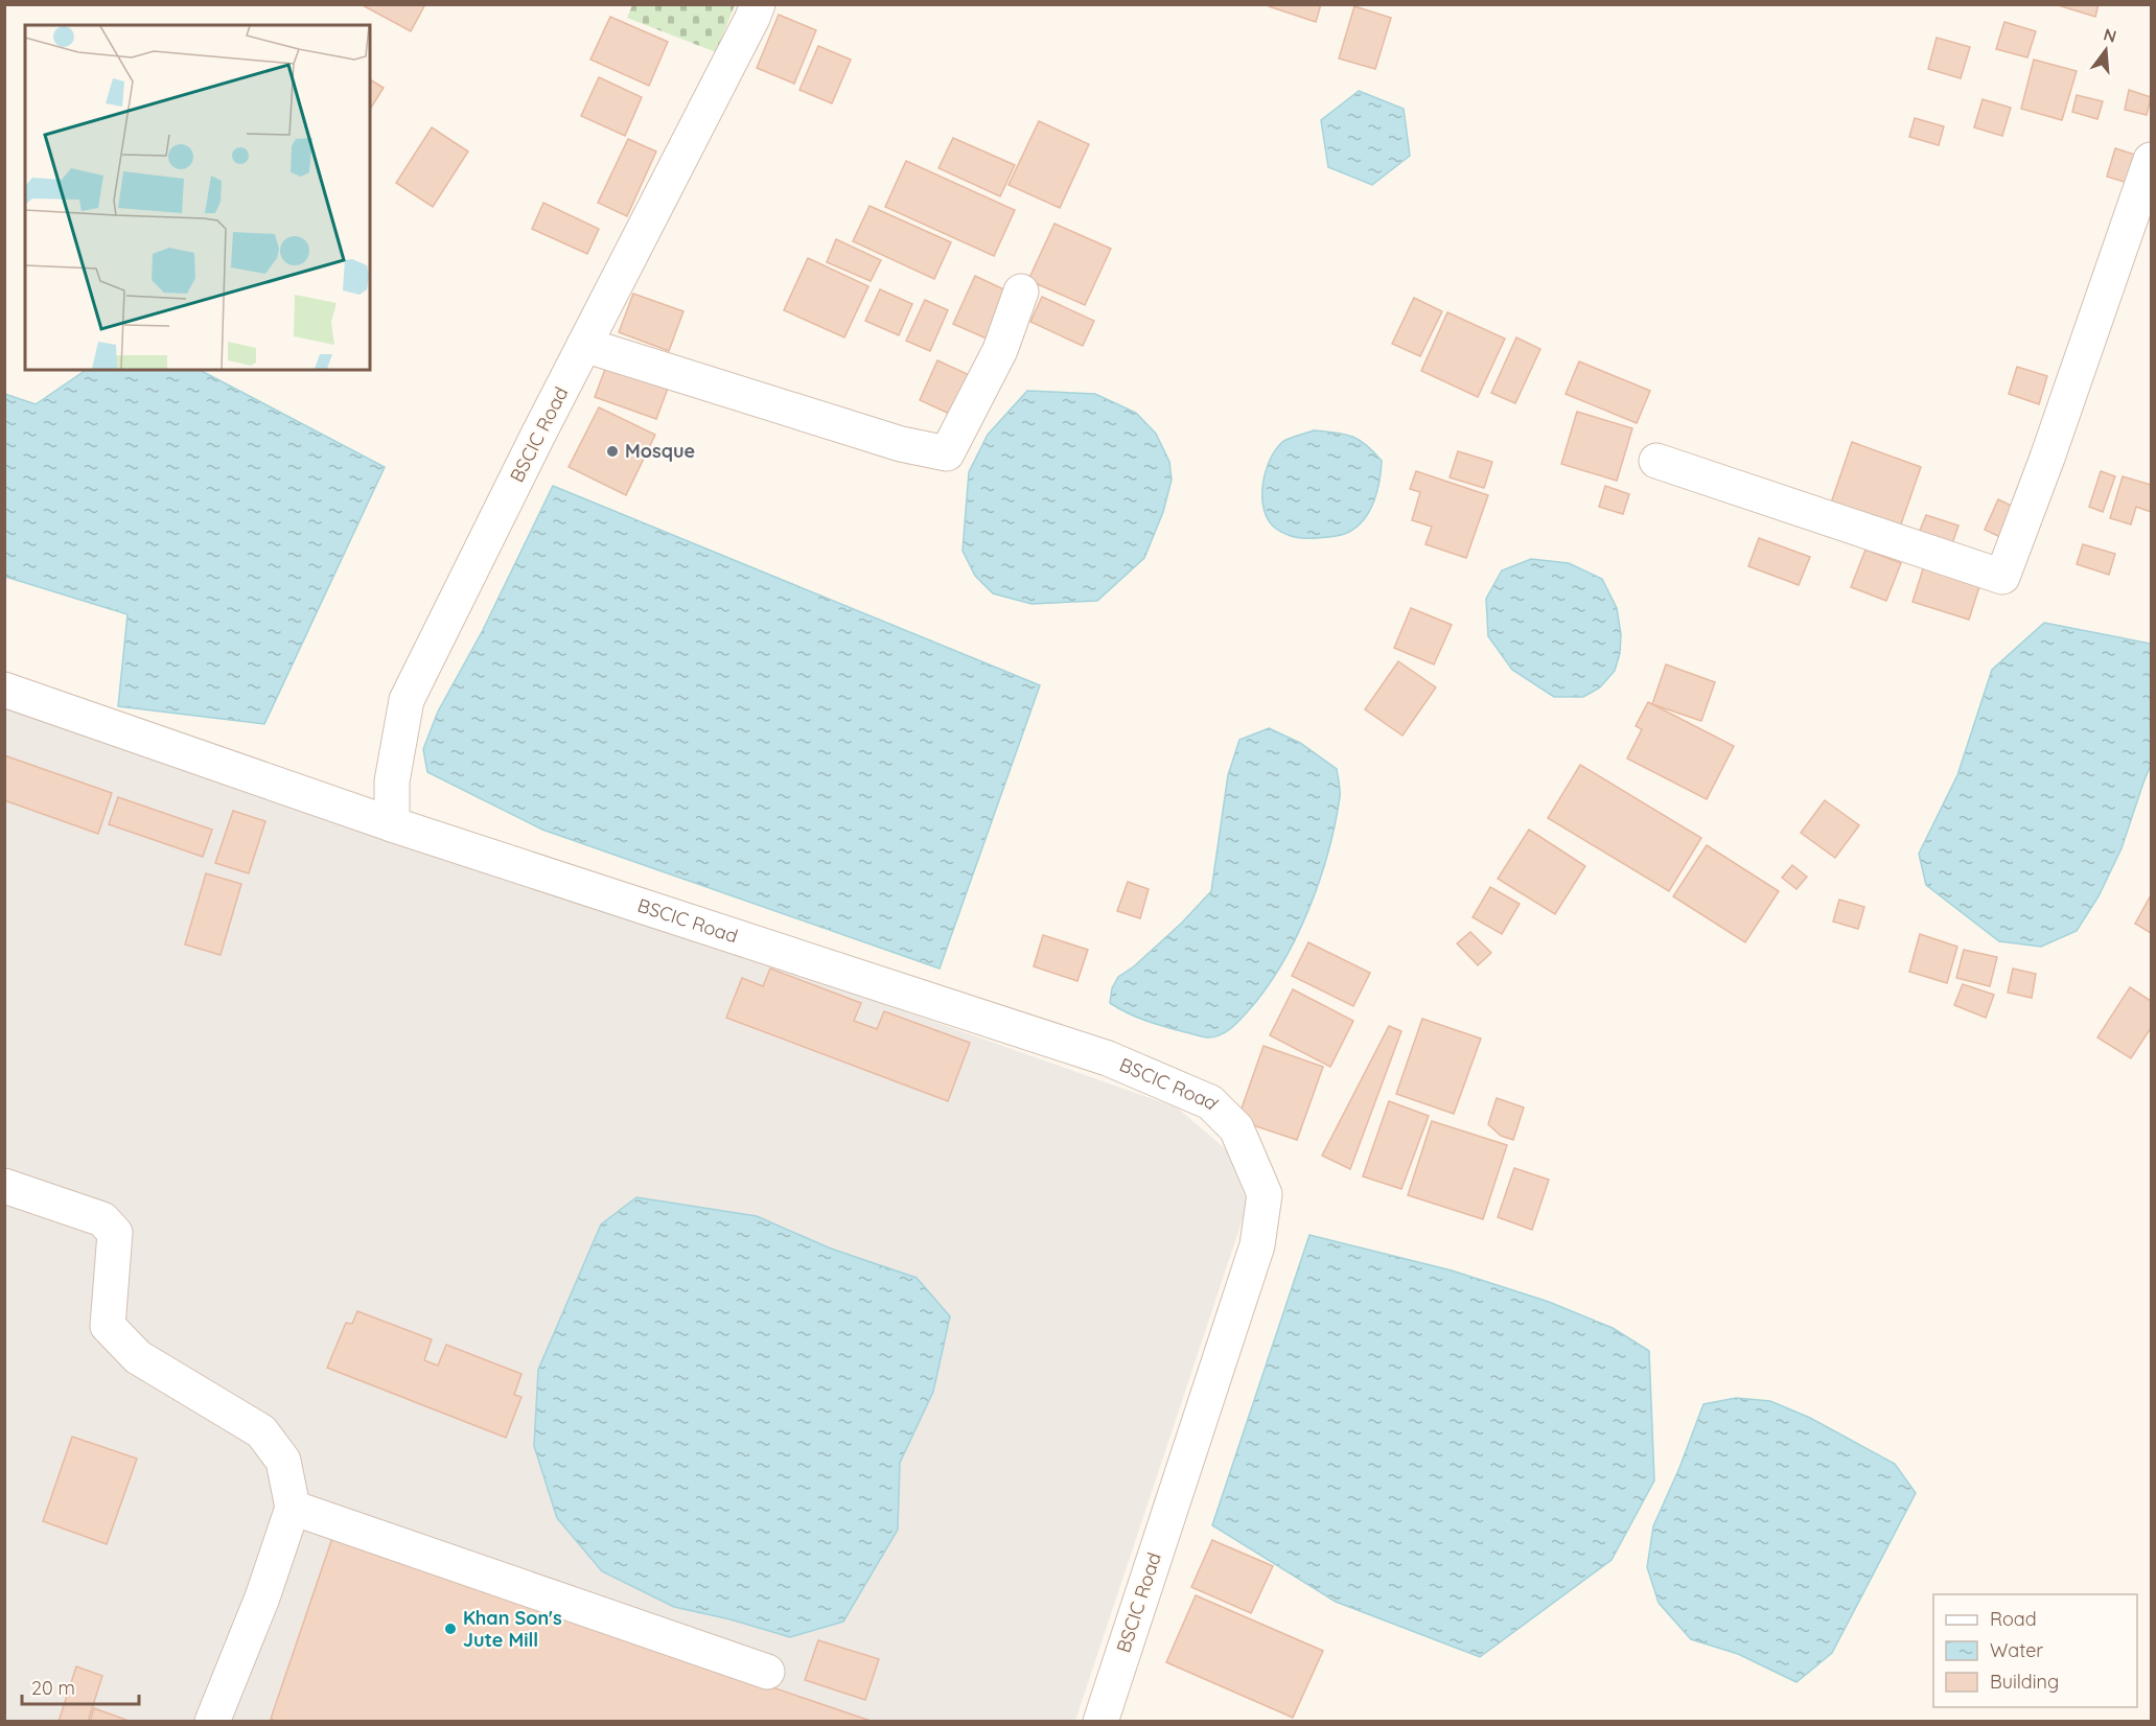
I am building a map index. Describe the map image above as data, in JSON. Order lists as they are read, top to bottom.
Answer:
{
  "streets": {
    "street": ["BSCIC Road"]
  },
  "places": ["Mosque", "Khan Son's Jute Mill"],
  "legend": ["Road", "Water", "Building"],
  "scale_bar": "20 m",
  "north": "top"
}
